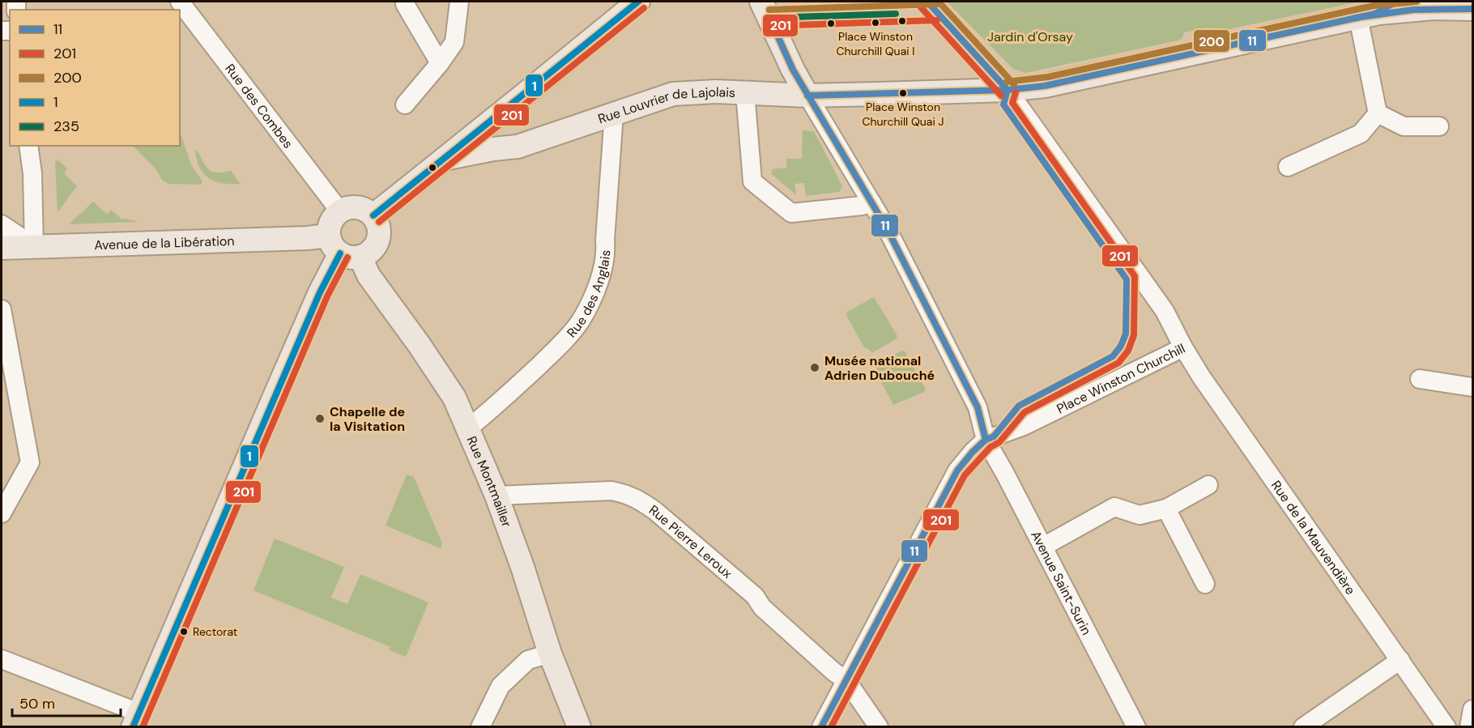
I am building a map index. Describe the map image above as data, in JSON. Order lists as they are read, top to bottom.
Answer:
{
  "streets": {
    "main road": [
      "Rue Louvrier de Lajolais",
      "Avenue de la Libération",
      "Place Winston Churchill",
      "Rue Montmailler"
    ],
    "street": [
      "Rue des Combes",
      "Rue des Anglais",
      "Rue de la Mauvendière",
      "Rue Pierre Leroux",
      "Avenue Saint-Surin"
    ]
  },
  "crossings": [
    ["Rue des Combes", "Avenue de la Libération"],
    ["Rue des Combes", "Rue Montmailler"],
    ["Rue Louvrier de Lajolais", "Rue des Anglais"],
    ["Rue Louvrier de Lajolais", "Avenue Saint-Surin"],
    ["Avenue de la Libération", "Rue Montmailler"],
    ["Rue des Anglais", "Rue Montmailler"],
    ["Place Winston Churchill", "Rue de la Mauvendière"],
    ["Place Winston Churchill", "Avenue Saint-Surin"],
    ["Rue Montmailler", "Rue Pierre Leroux"]
  ],
  "parks": ["Jardin d'Orsay"],
  "places": [
    "Place Winston Churchill Quai I",
    "Place Winston Churchill Quai J",
    "Musée national Adrien Dubouché",
    "Chapelle de la Visitation",
    "Rectorat"
  ],
  "lines": [
    "transit line 11",
    "transit line 200",
    "transit line 1",
    "transit line 201",
    "transit line 235"
  ],
  "legend": [
    "11",
    "201",
    "200",
    "1",
    "235"
  ],
  "scale_bar": "50 m"
}
